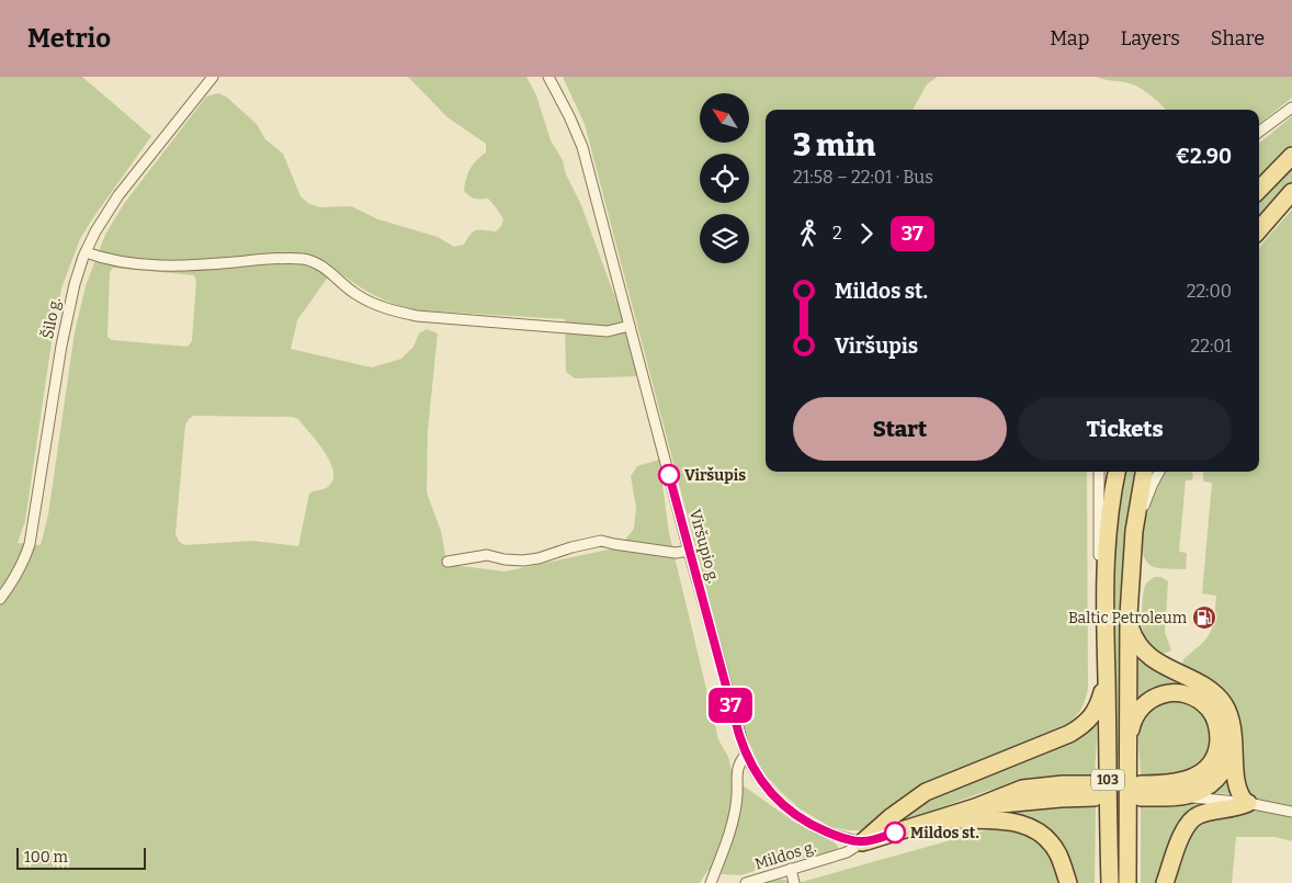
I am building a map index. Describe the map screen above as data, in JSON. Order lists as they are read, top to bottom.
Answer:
{
  "streets": {
    "main road": ["103"],
    "street": ["Šilo g.", "Viršupio g.", "Mildos g."]
  },
  "crossings": [
    ["Viršupio g.", "Mildos g."]
  ],
  "places": {
    "other": ["Viršupis", "Mildos st."],
    "fuel station": ["Baltic Petroleum"]
  },
  "lines": ["bus line 37"],
  "scale_bar": "100 m",
  "north": "top left",
  "page": {
    "header": "Metrio",
    "nav": ["Map", "Layers", "Share"],
    "on_map": "37",
    "heading": ["3 min", "21:58 – 22:01 · Bus", "€2.90"],
    "legs": ["2", "37"],
    "list": [
      {
        "name": "Mildos st.",
        "value": "22:00"
      },
      {
        "name": "Viršupis",
        "value": "22:01"
      }
    ],
    "buttons": ["Start", "Tickets"],
    "scale": "100 m"
  }
}
